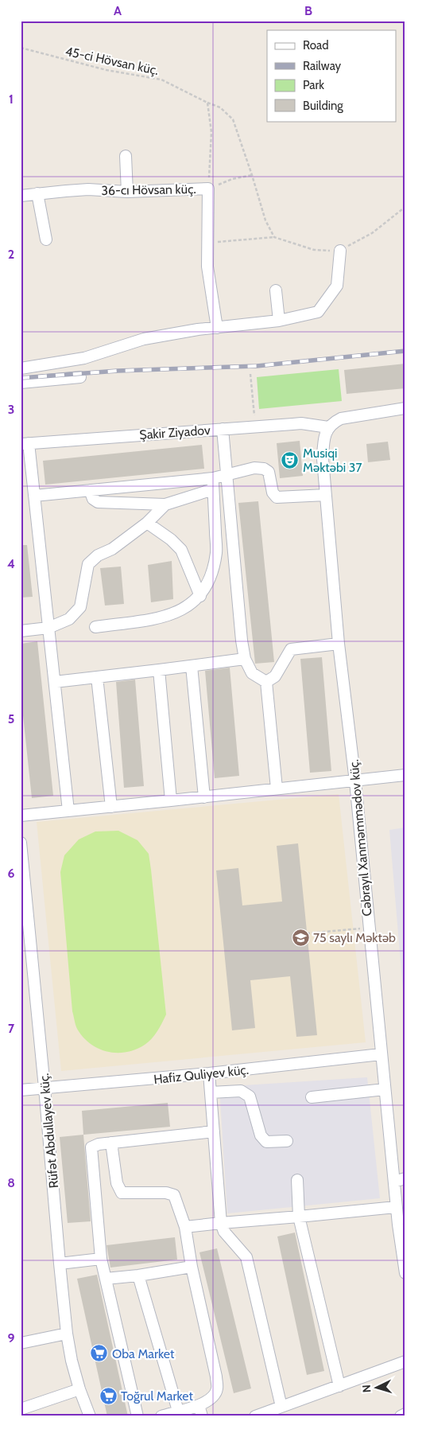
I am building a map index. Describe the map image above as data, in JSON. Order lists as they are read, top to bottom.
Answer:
{
  "streets": {
    "street": [
      "36-cı Hövsan küç.",
      "Şakir Ziyadov",
      "Cəbrayıl Xanməmmədov küç.",
      "Hafiz Quliyev küç.",
      "Rüfət Abdullayev küç."
    ],
    "path": ["45-ci Hövsan küç."]
  },
  "crossings": [
    ["Şakir Ziyadov", "Cəbrayıl Xanməmmədov küç."],
    ["Cəbrayıl Xanməmmədov küç.", "Hafiz Quliyev küç."],
    ["Hafiz Quliyev küç.", "Rüfət Abdullayev küç."]
  ],
  "places": {
    "theatre": ["Musiqi Məktəbi 37"],
    "school or university": ["75 saylı Məktəb"],
    "supermarket": ["Oba Market", "Toğrul Market"]
  },
  "legend": [
    "Road",
    "Railway",
    "Park",
    "Building"
  ],
  "north": "left",
  "grid": {
    "columns": ["A", "B"],
    "rows": [
      "1",
      "2",
      "3",
      "4",
      "5",
      "6",
      "7",
      "8",
      "9"
    ]
  }
}
